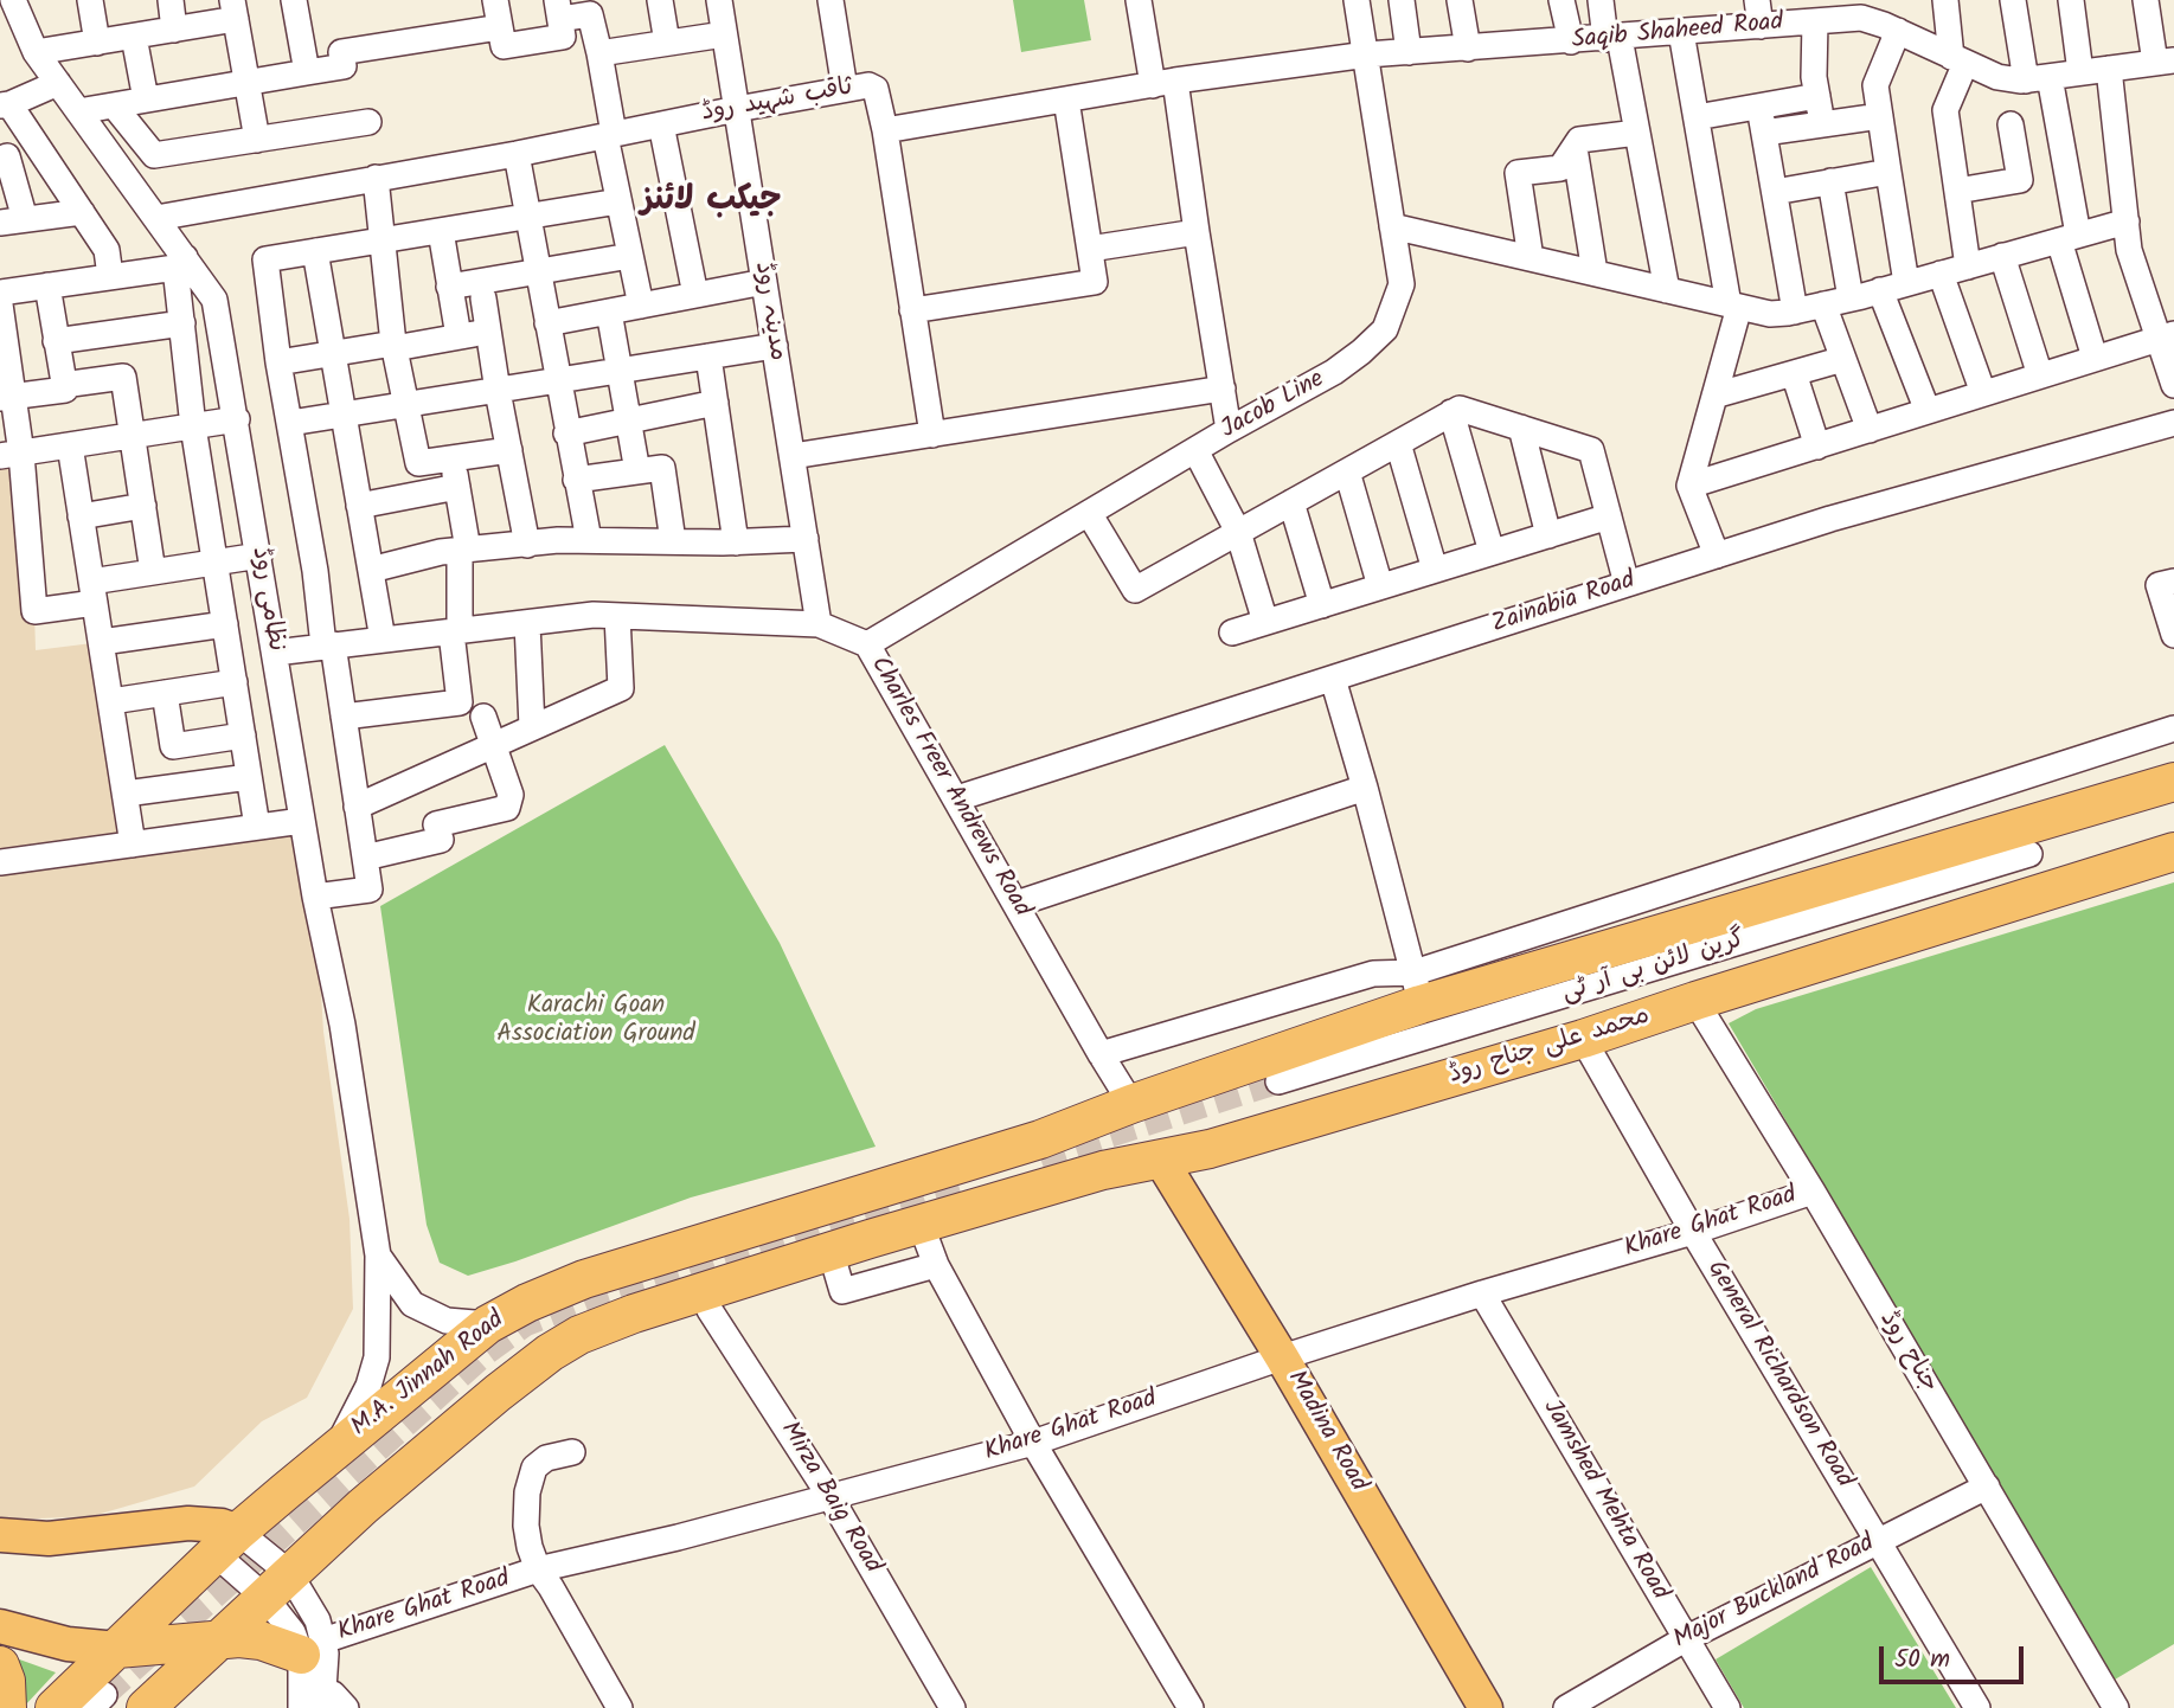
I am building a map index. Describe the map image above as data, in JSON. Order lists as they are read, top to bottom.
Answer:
{
  "streets": {
    "highway": ["محمد علی جناح روڈ", "M.A. Jinnah Road"],
    "main road": ["Madina Road"],
    "street": [
      "Saqib Shaheed Road",
      "ثاقب شہید روڈ",
      "مدینہ روڈ",
      "Jacob Line",
      "نظامی روڈ",
      "Zainabia Road",
      "Charles Freer Andrews Road",
      "گرین لائن بی آر ٹی",
      "Khare Ghat Road",
      "جناح روڈ",
      "General Richardson Road",
      "Mirza Baig Road",
      "Jamshed Mehta Road",
      "Major Buckland Road"
    ]
  },
  "crossings": [
    ["Saqib Shaheed Road", "Jacob Line"],
    ["ثاقب شہید روڈ", "مدینہ روڈ"],
    ["ثاقب شہید روڈ", "نظامی روڈ"],
    ["مدینہ روڈ", "Charles Freer Andrews Road"],
    ["Jacob Line", "Charles Freer Andrews Road"],
    ["نظامی روڈ", "Charles Freer Andrews Road"],
    ["نظامی روڈ", "M.A. Jinnah Road"],
    ["Zainabia Road", "Charles Freer Andrews Road"],
    ["Charles Freer Andrews Road", "M.A. Jinnah Road"],
    ["محمد علی جناح روڈ", "جناح روڈ"],
    ["محمد علی جناح روڈ", "General Richardson Road"],
    ["محمد علی جناح روڈ", "Madina Road"],
    ["Khare Ghat Road", "جناح روڈ"],
    ["Khare Ghat Road", "General Richardson Road"],
    ["Khare Ghat Road", "Madina Road"],
    ["Khare Ghat Road", "Mirza Baig Road"],
    ["Khare Ghat Road", "Jamshed Mehta Road"],
    ["جناح روڈ", "Major Buckland Road"],
    ["General Richardson Road", "Major Buckland Road"],
    ["Jamshed Mehta Road", "Major Buckland Road"]
  ],
  "districts": ["جیکب لائنز"],
  "parks": ["Karachi Goan Association Ground"],
  "scale_bar": "50 m"
}
